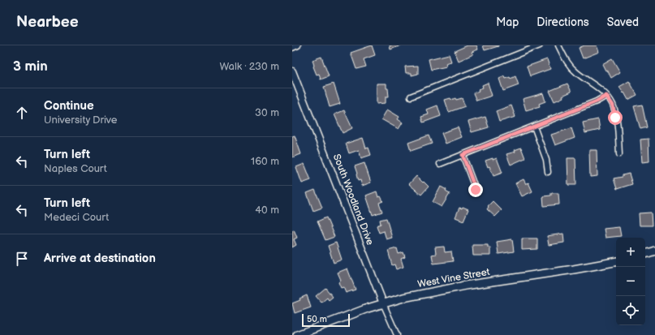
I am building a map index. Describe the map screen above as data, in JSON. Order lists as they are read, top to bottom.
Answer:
{
  "streets": {
    "main road": ["West Vine Street"],
    "street": ["South Woodland Drive"]
  },
  "crossings": [
    ["South Woodland Drive", "West Vine Street"]
  ],
  "scale_bar": "50 m",
  "page": {
    "header": "Nearbee",
    "nav": ["Map", "Directions", "Saved"],
    "heading": ["3 min", "Walk · 230 m"],
    "list": [
      ["Continue", "University Drive", "30 m"],
      ["Turn left", "Naples Court", "160 m"],
      ["Turn left", "Medeci Court", "40 m"],
      "Arrive at destination"
    ],
    "map_buttons": ["+", "−"],
    "scale": "50 m"
  }
}
